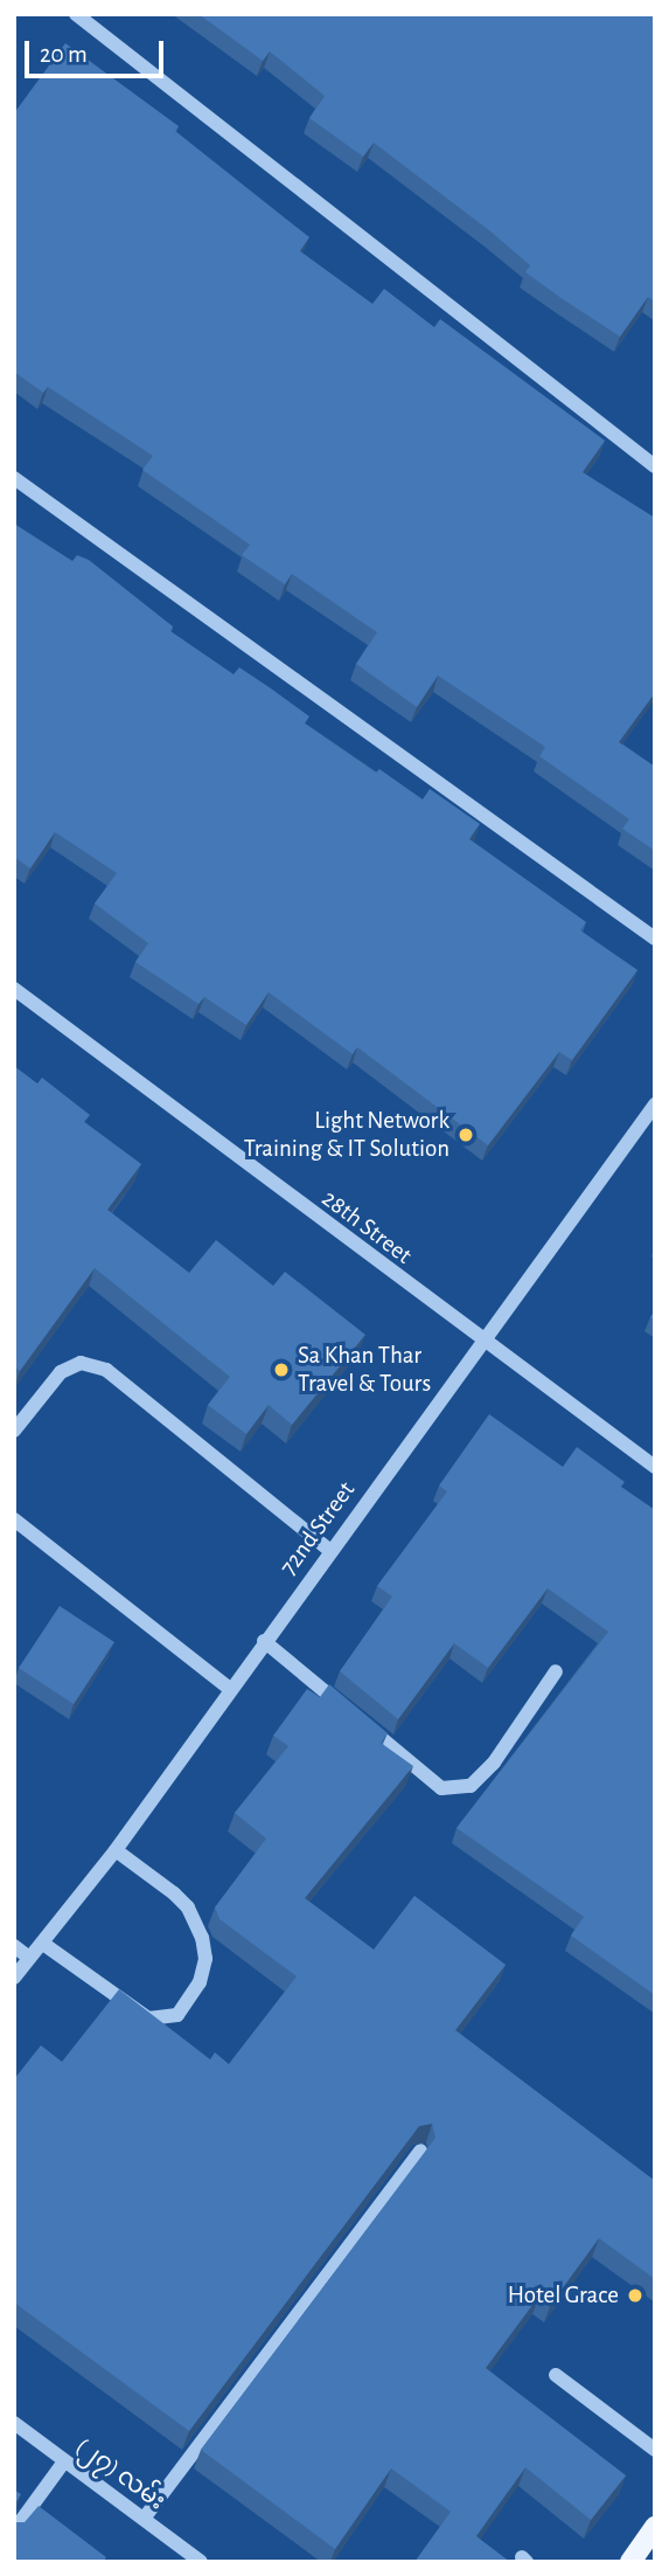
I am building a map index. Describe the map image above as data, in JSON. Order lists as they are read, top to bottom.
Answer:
{
  "streets": {
    "street": ["28th Street", "72nd Street", "(၂၇) လမ်း"]
  },
  "crossings": [
    ["28th Street", "72nd Street"]
  ],
  "places": ["Light Network Training & IT Solution", "Sa Khan Thar Travel & Tours", "Hotel Grace"],
  "scale_bar": "20 m"
}
